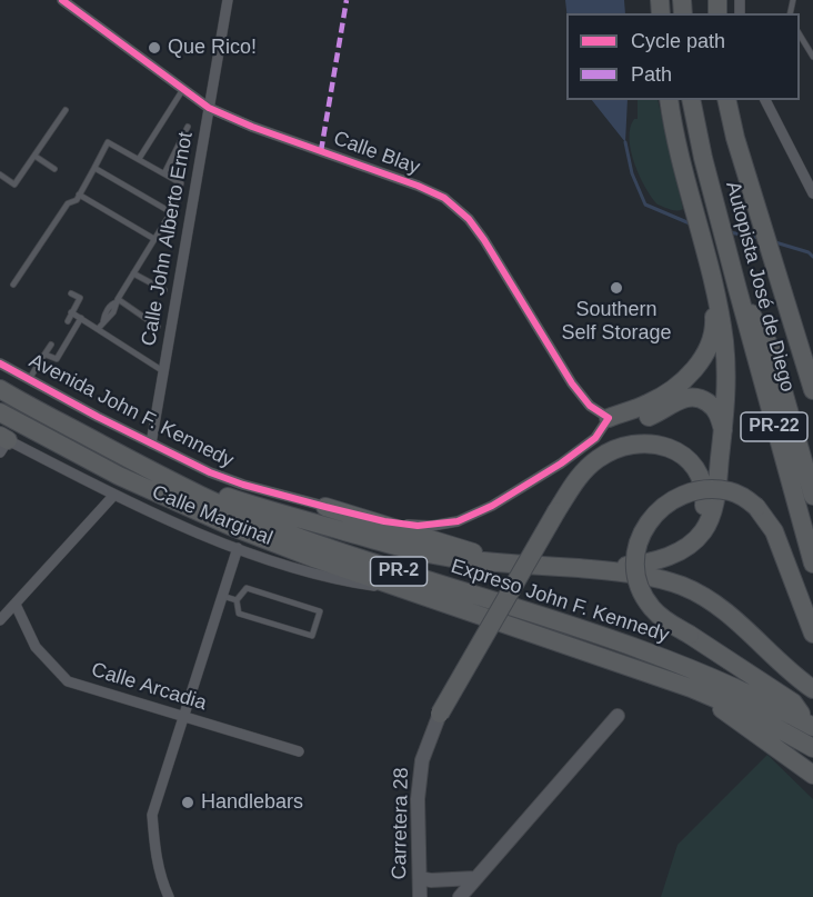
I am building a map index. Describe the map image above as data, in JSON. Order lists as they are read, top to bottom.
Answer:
{
  "streets": {
    "highway": [
      "Autopista José de Diego",
      "PR-22",
      "PR-2",
      "Expreso John F. Kennedy"
    ],
    "street": [
      "Calle Blay",
      "Calle John Alberto Ernot",
      "Avenida John F. Kennedy",
      "Calle Marginal",
      "Calle Arcadia",
      "Carretera 28"
    ]
  },
  "crossings": [
    ["Calle Blay", "Calle John Alberto Ernot"],
    ["Calle Blay", "Avenida John F. Kennedy"],
    ["Calle John Alberto Ernot", "Avenida John F. Kennedy"],
    ["Calle Marginal", "Expreso John F. Kennedy"]
  ],
  "places": ["Que Rico!", "Southern Self Storage", "Handlebars"],
  "legend": ["Cycle path", "Path"]
}
